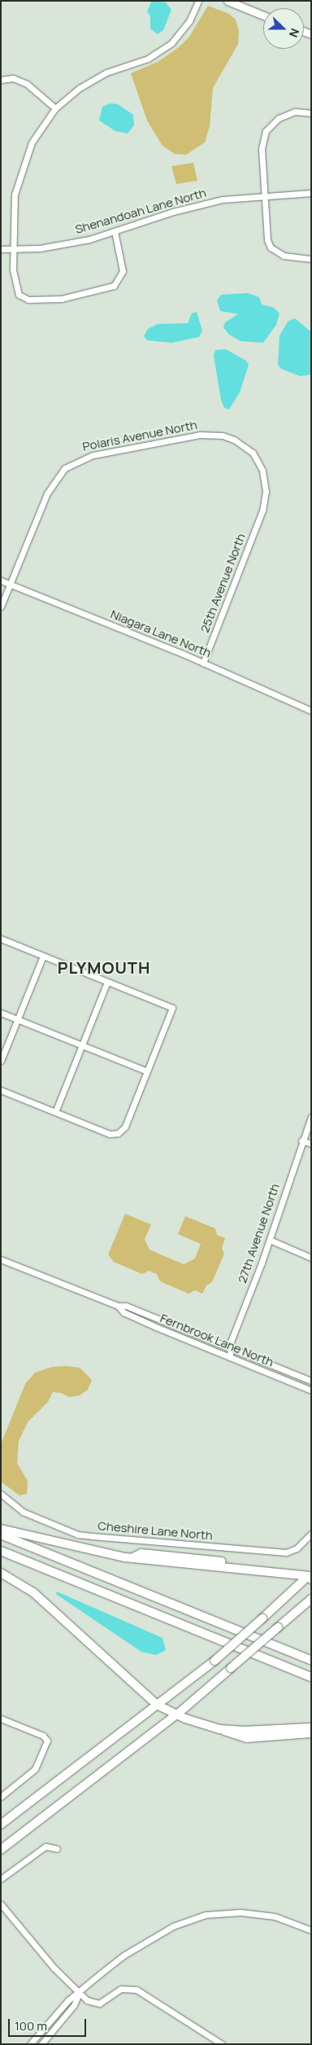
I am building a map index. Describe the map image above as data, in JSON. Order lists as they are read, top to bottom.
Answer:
{
  "streets": {
    "street": [
      "Shenandoah Lane North",
      "Polaris Avenue North",
      "25th Avenue North",
      "Niagara Lane North",
      "27th Avenue North",
      "Fernbrook Lane North",
      "Cheshire Lane North"
    ]
  },
  "crossings": [
    ["Polaris Avenue North", "25th Avenue North"],
    ["Polaris Avenue North", "Niagara Lane North"],
    ["25th Avenue North", "Niagara Lane North"],
    ["27th Avenue North", "Fernbrook Lane North"]
  ],
  "districts": ["PLYMOUTH"],
  "scale_bar": "100 m",
  "north": "right"
}
